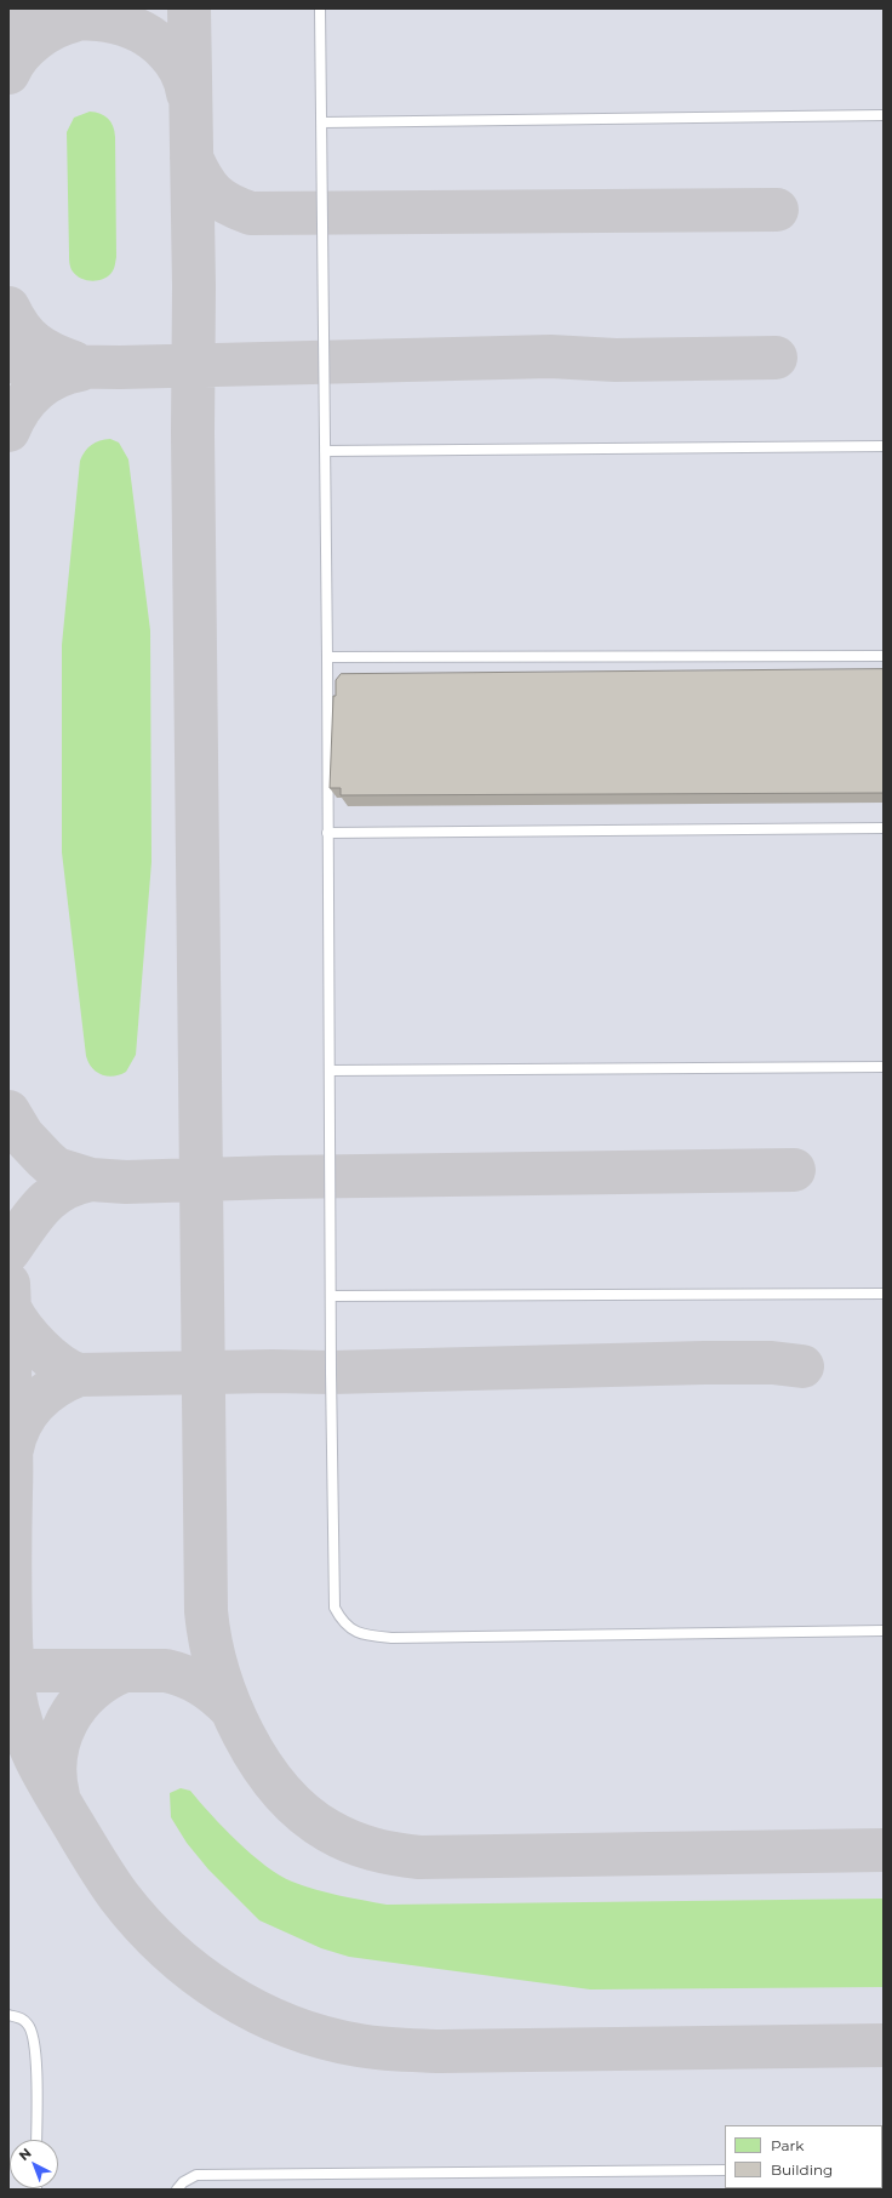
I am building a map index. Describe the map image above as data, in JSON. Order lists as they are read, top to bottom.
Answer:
{
  "legend": ["Park", "Building"],
  "north": "top left"
}
